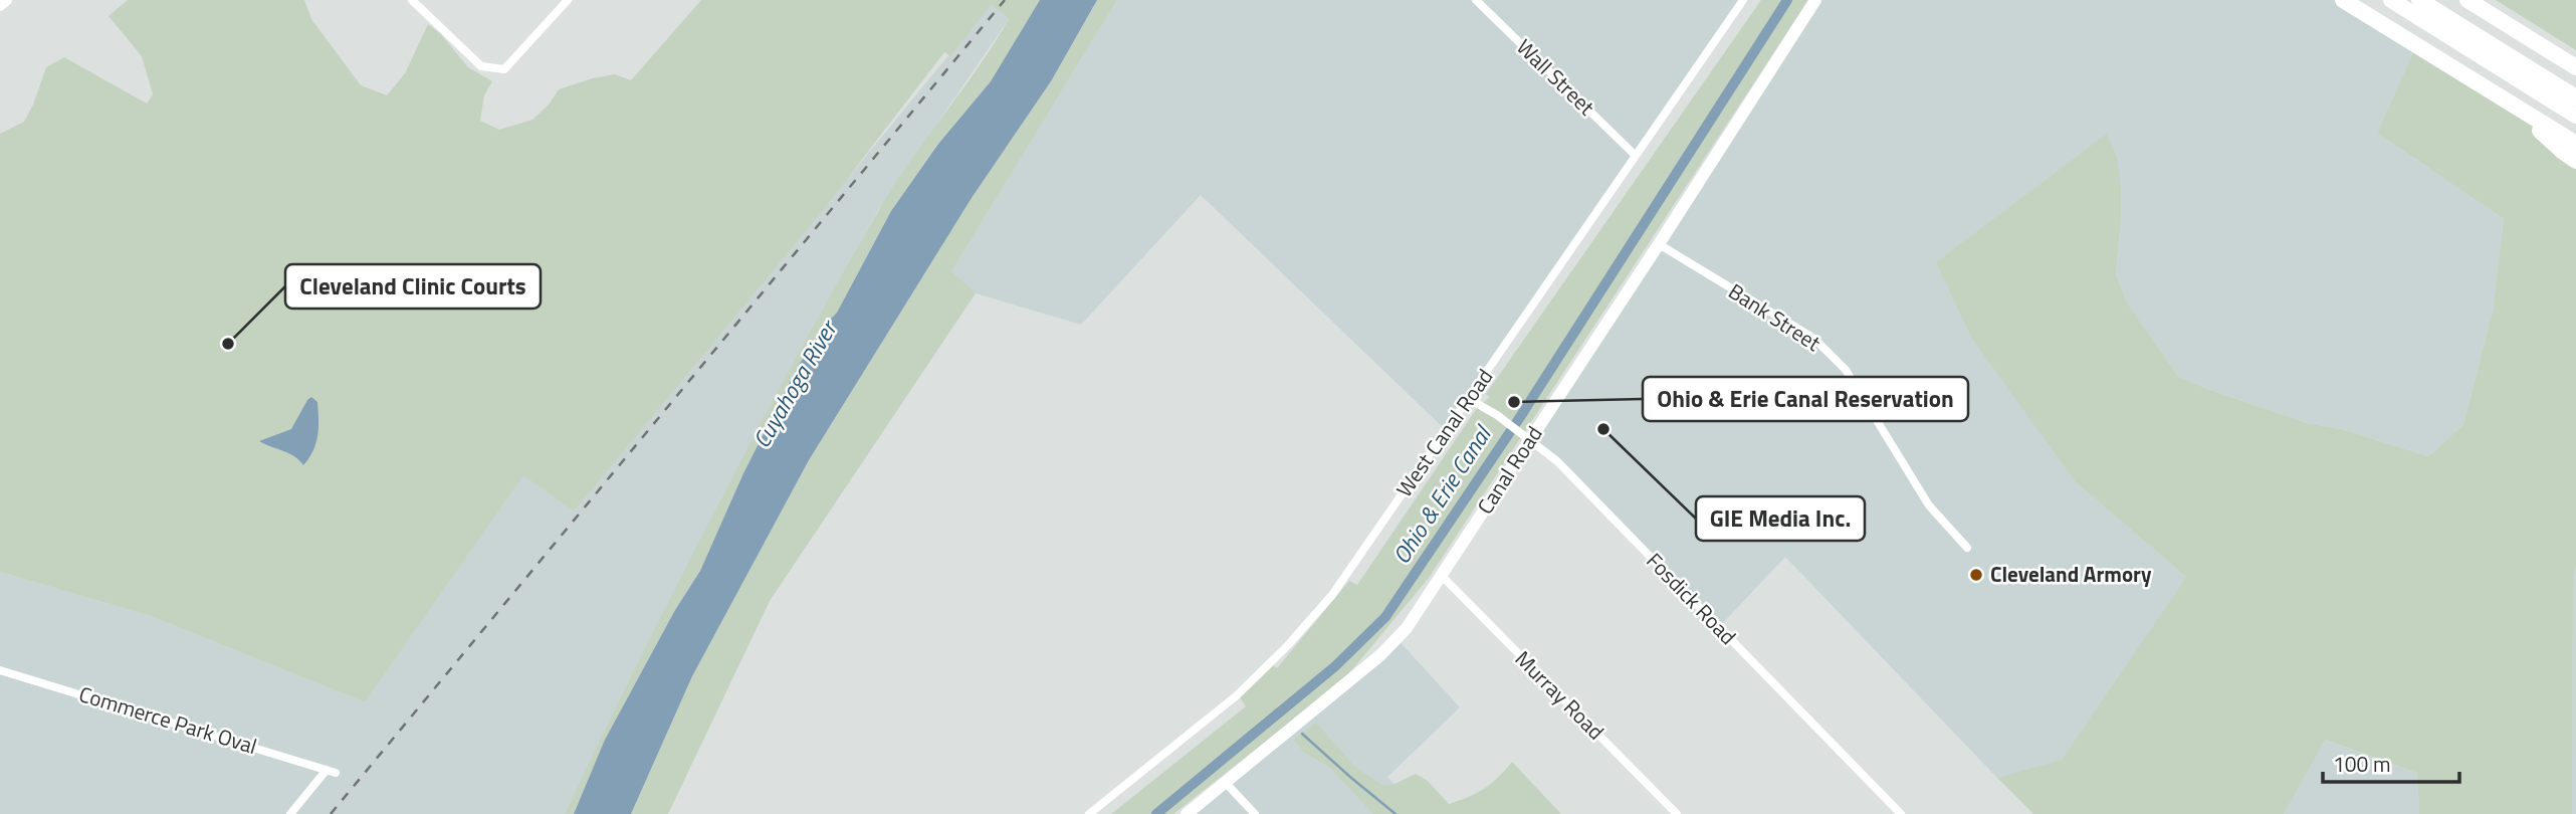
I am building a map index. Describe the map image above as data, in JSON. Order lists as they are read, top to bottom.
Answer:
{
  "streets": {
    "main road": ["Canal Road"],
    "street": [
      "Wall Street",
      "Bank Street",
      "West Canal Road",
      "Fosdick Road",
      "Murray Road",
      "Commerce Park Oval"
    ]
  },
  "crossings": [
    ["Wall Street", "West Canal Road"],
    ["Bank Street", "Canal Road"],
    ["West Canal Road", "Fosdick Road"],
    ["Canal Road", "Fosdick Road"],
    ["Canal Road", "Murray Road"]
  ],
  "water": ["Cuyahoga River", "Ohio & Erie Canal"],
  "places": [
    "Cleveland Clinic Courts",
    "Ohio & Erie Canal Reservation",
    "GIE Media Inc.",
    "Cleveland Armory"
  ],
  "scale_bar": "100 m"
}
